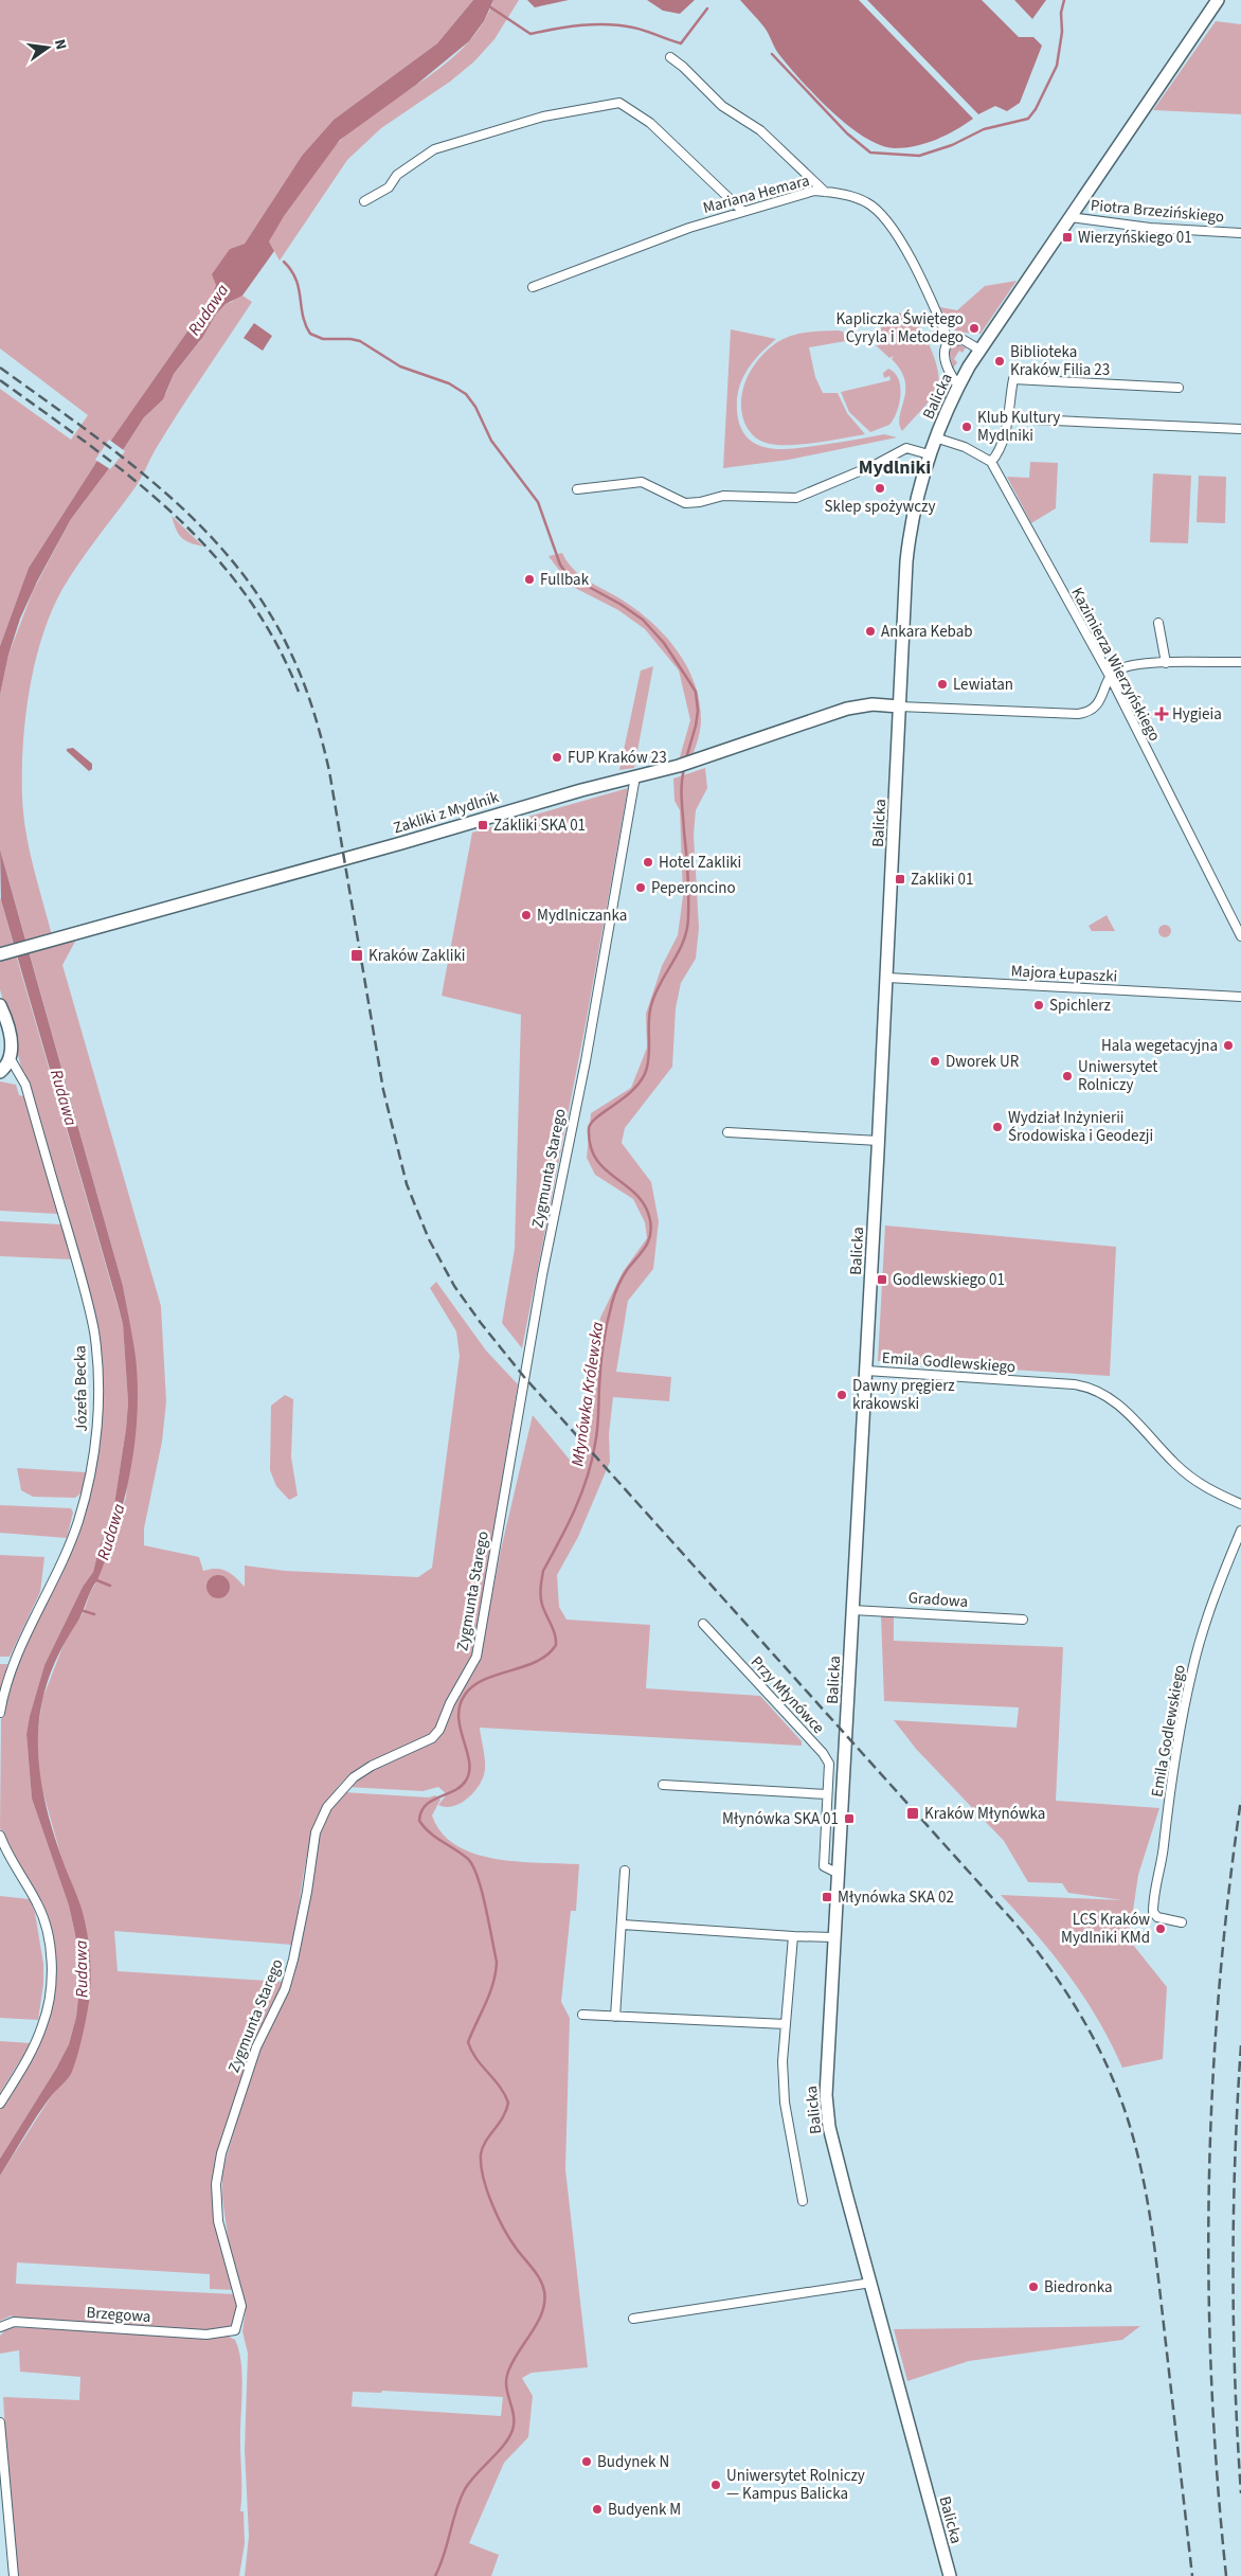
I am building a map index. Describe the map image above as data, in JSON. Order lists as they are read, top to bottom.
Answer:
{
  "streets": {
    "street": [
      "Mariana Hemara",
      "Piotra Brzezińskiego",
      "Balicka",
      "Kazimierza Wierzyńskiego",
      "Zakliki z Mydlnik",
      "Majora Łupaszki",
      "Zygmunta Starego",
      "Emila Godlewskiego",
      "Józefa Becka",
      "Gradowa",
      "Przy Młynówce",
      "Brzegowa"
    ]
  },
  "crossings": [
    ["Mariana Hemara", "Balicka"],
    ["Piotra Brzezińskiego", "Balicka"],
    ["Balicka", "Zakliki z Mydlnik"],
    ["Balicka", "Majora Łupaszki"],
    ["Balicka", "Emila Godlewskiego"],
    ["Balicka", "Gradowa"],
    ["Balicka", "Przy Młynówce"],
    ["Zakliki z Mydlnik", "Zygmunta Starego"],
    ["Zygmunta Starego", "Brzegowa"]
  ],
  "districts": ["Mydlniki"],
  "water": ["Rudawa", "Młynówka Królewska"],
  "places": {
    "transit": [
      "Wierzyńskiego 01",
      "Zakliki SKA 01",
      "Zakliki 01",
      "Kraków Zakliki",
      "Godlewskiego 01",
      "Kraków Młynówka",
      "Młynówka SKA 01",
      "Młynówka SKA 02"
    ],
    "other": [
      "Kapliczka Świętego Cyryla i Metodego",
      "Biblioteka Kraków Filia 23",
      "Klub Kultury Mydlniki",
      "Sklep spożywczy",
      "Fullbak",
      "Ankara Kebab",
      "Lewiatan",
      "FUP Kraków 23",
      "Hotel Zakliki",
      "Peperoncino",
      "Mydlniczanka",
      "Spichlerz",
      "Hala wegetacyjna",
      "Dworek UR",
      "Uniwersytet Rolniczy",
      "Wydział Inżynierii Środowiska i Geodezji",
      "Dawny pręgierz krakowski",
      "LCS Kraków Mydlniki KMd",
      "Biedronka",
      "Budynek N",
      "Uniwersytet Rolniczy — Kampus Balicka",
      "Budyenk M"
    ],
    "health": ["Hygieia"]
  },
  "north": "right"
}
